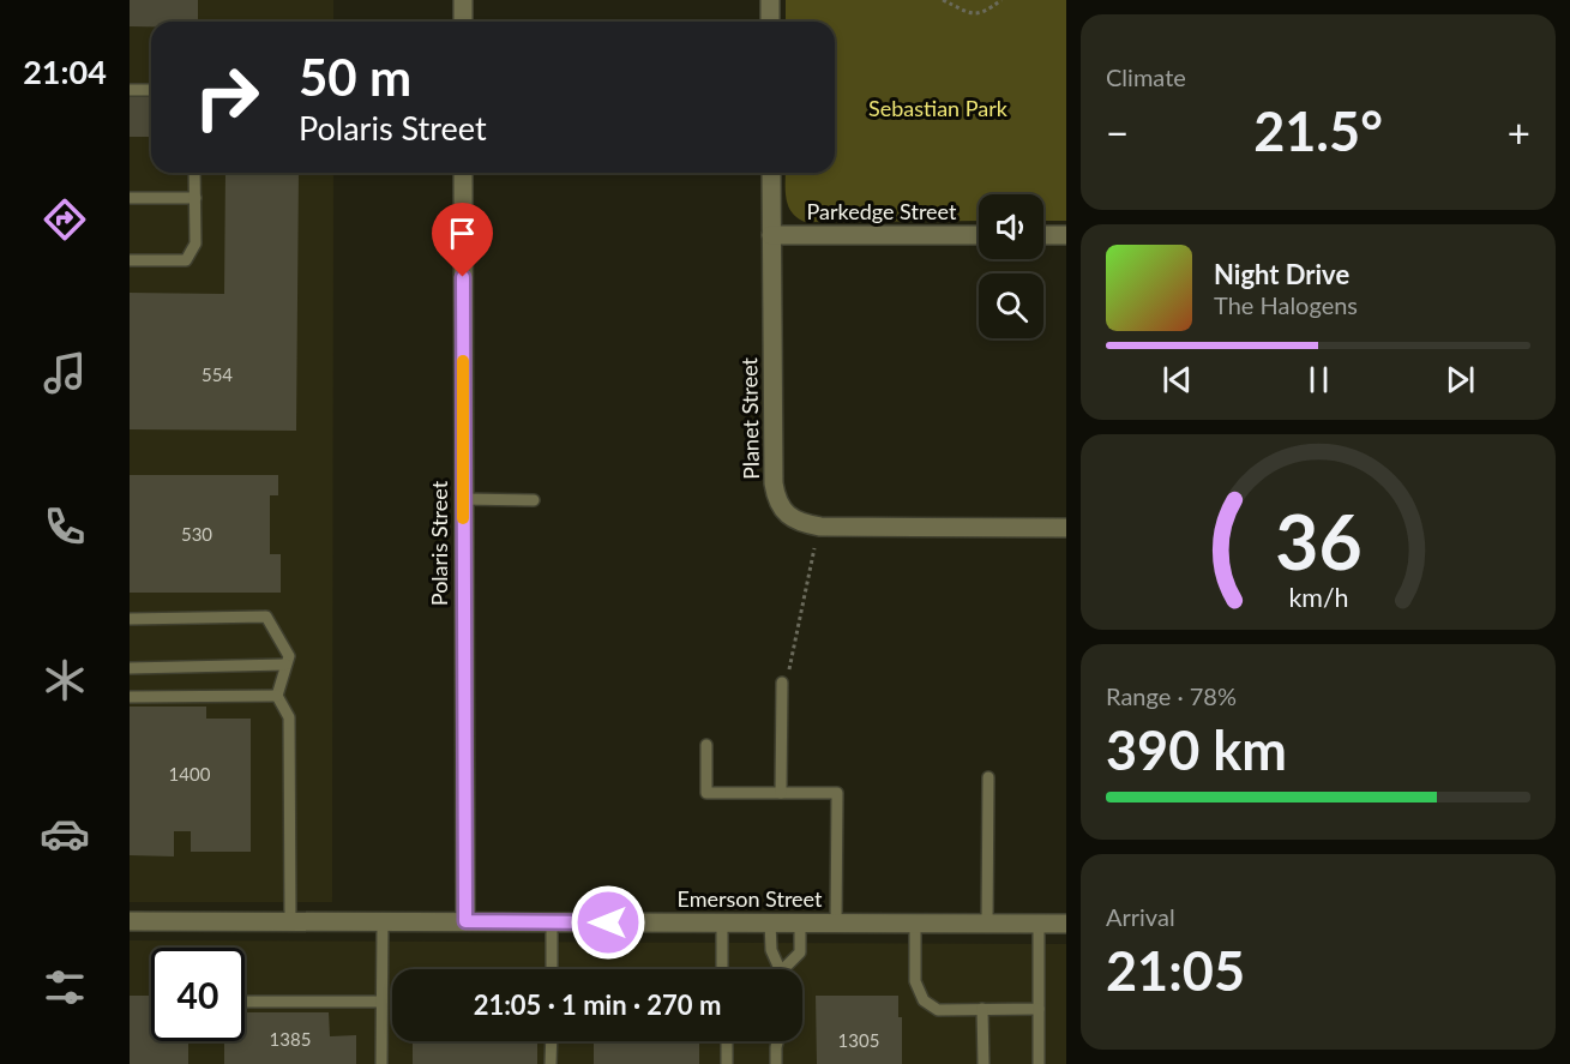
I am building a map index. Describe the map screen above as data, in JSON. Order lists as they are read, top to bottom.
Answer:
{
  "streets": {
    "street": [
      "Parkedge Street",
      "Planet Street",
      "Polaris Street",
      "Emerson Street"
    ]
  },
  "crossings": [
    ["Parkedge Street", "Planet Street"],
    ["Polaris Street", "Emerson Street"]
  ],
  "parks": ["Sebastian Park"],
  "house_numbers": [
    "554",
    "530",
    "1400",
    "1385",
    "1305"
  ],
  "page": {
    "tabs": "21:04",
    "tile": [
      "Climate",
      ["Range · 78%", "390 km"],
      ["Arrival", "21:05"]
    ],
    "turn": ["50 m", "Polaris Street"],
    "heat": ["−", "21.5°", "+"],
    "song": ["Night Drive", "The Halogens"],
    "limit": "40",
    "trip": "21:05 · 1 min · 270 m",
    "gauge": ["36", "km/h"]
  }
}
